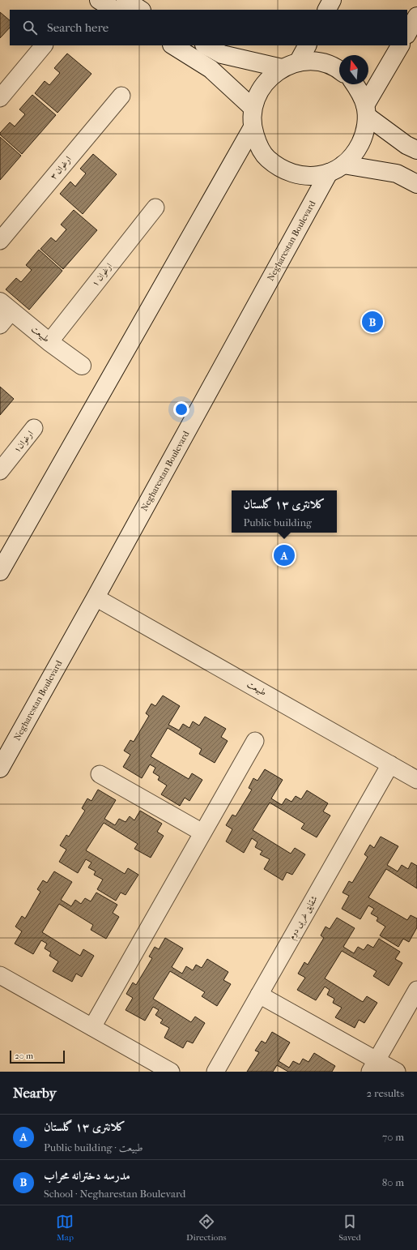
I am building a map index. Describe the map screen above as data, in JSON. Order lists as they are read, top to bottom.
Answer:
{
  "streets": {
    "main road": ["Negharestan Boulevard", "طبیعت"],
    "street": [
      "ارغوان ۳",
      "ارغوان ۱",
      "ارغوان۱",
      "شقایق غربی دوم"
    ]
  },
  "crossings": [
    ["Negharestan Boulevard", "طبیعت"],
    ["ارغوان ۱", "طبیعت"],
    ["طبیعت", "شقایق غربی دوم"]
  ],
  "scale_bar": "20 m",
  "north": "top",
  "page": {
    "search": "Search here",
    "pins": ["B", "A"],
    "popup": ["کلانتری ۱۳ گلستان", "Public building"],
    "scale": "20 m",
    "heading": ["Nearby", "2 results"],
    "list": [
      {
        "mark": "A",
        "name": "کلانتری ۱۳ گلستان",
        "note": "Public building · طبیعت",
        "value": "70 m"
      },
      {
        "mark": "B",
        "name": "مدرسه دخترانه محراب",
        "note": "School · Negharestan Boulevard",
        "value": "80 m"
      }
    ],
    "nav": ["Map", "Directions", "Saved"]
  }
}
